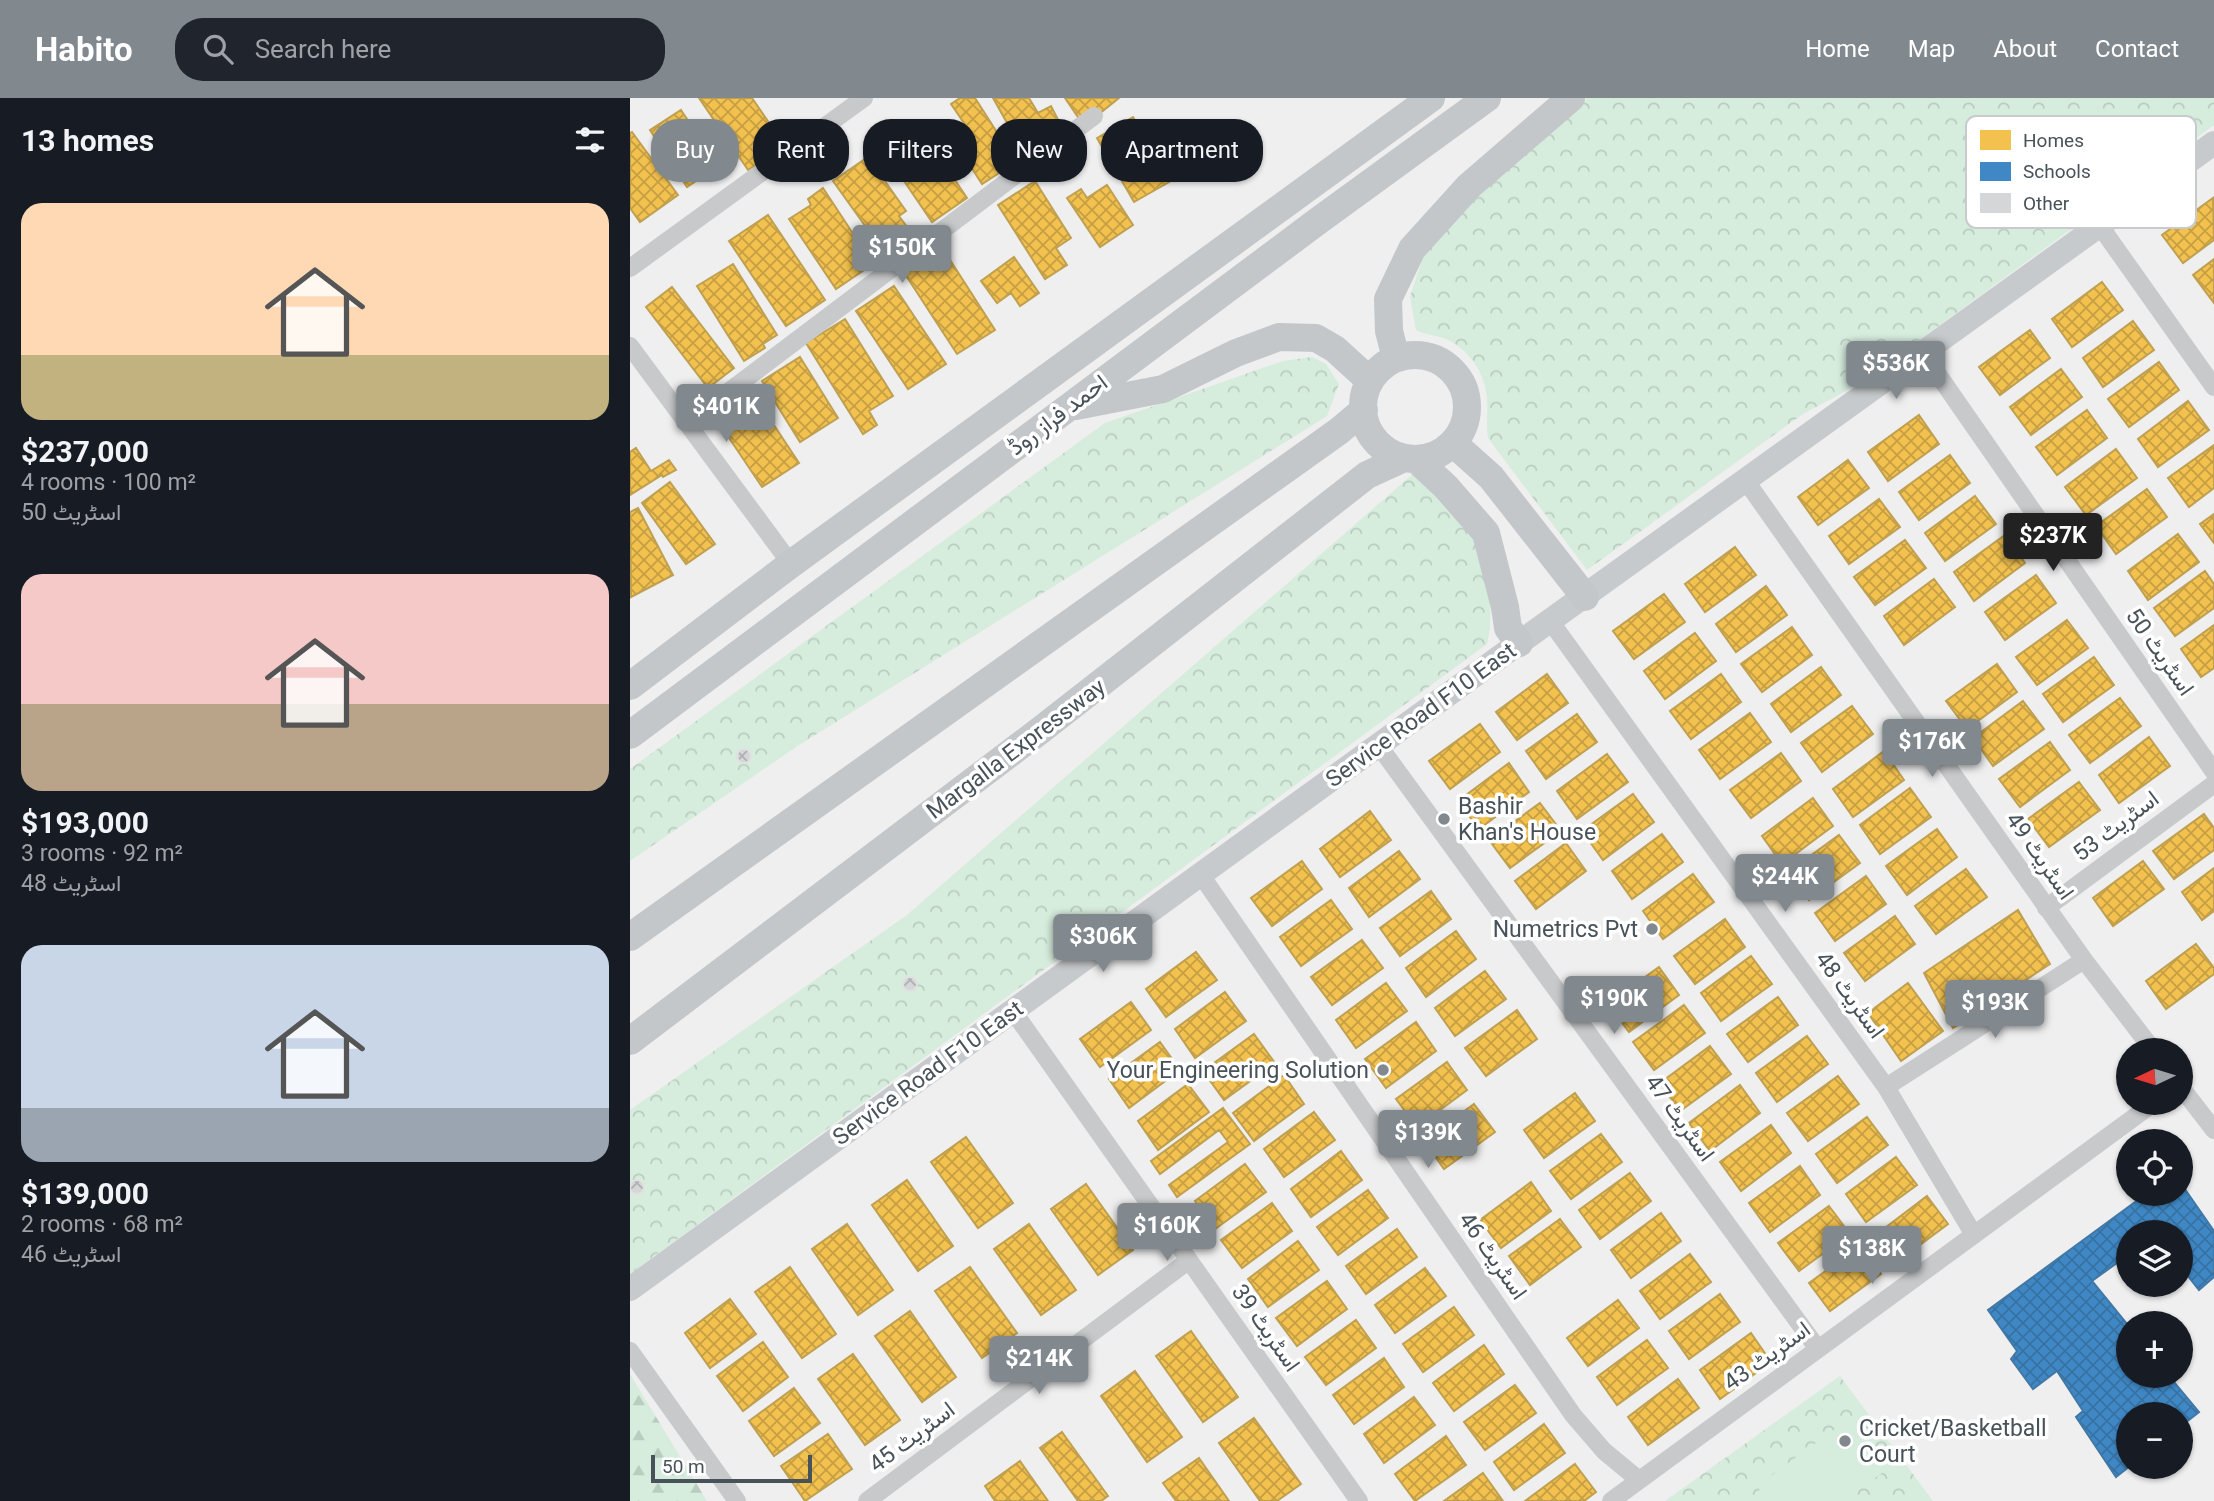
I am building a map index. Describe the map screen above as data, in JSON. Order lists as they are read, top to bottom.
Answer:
{
  "streets": {
    "main road": ["احمد فراز روڈ", "Margalla Expressway"],
    "street": [
      "اسٹریٹ 50",
      "Service Road F10 East",
      "اسٹریٹ 53",
      "اسٹریٹ 49",
      "اسٹریٹ 48",
      "اسٹریٹ 47",
      "اسٹریٹ 46",
      "اسٹریٹ 39",
      "اسٹریٹ 43",
      "اسٹریٹ 45"
    ]
  },
  "crossings": [
    ["اسٹریٹ 50", "Service Road F10 East"],
    ["Service Road F10 East", "اسٹریٹ 49"],
    ["Service Road F10 East", "اسٹریٹ 48"],
    ["Service Road F10 East", "اسٹریٹ 47"],
    ["Service Road F10 East", "اسٹریٹ 46"],
    ["Service Road F10 East", "اسٹریٹ 39"],
    ["اسٹریٹ 53", "اسٹریٹ 49"],
    ["اسٹریٹ 48", "اسٹریٹ 43"],
    ["اسٹریٹ 47", "اسٹریٹ 43"],
    ["اسٹریٹ 46", "اسٹریٹ 43"],
    ["اسٹریٹ 39", "اسٹریٹ 45"]
  ],
  "places": [
    "Bashir Khan's House",
    "Numetrics Pvt",
    "Your Engineering Solution",
    "Cricket/Basketball Court"
  ],
  "legend": ["Homes", "Schools", "Other"],
  "scale_bar": "50 m",
  "north": "left",
  "page": {
    "header": "Habito",
    "search": "Search here",
    "nav": [
      "Home",
      "Map",
      "About",
      "Contact"
    ],
    "heading": "13 homes",
    "chip": [
      "Buy",
      "Rent",
      "Filters",
      "New",
      "Apartment"
    ],
    "list": [
      {
        "name": "$237,000",
        "note": "4 rooms · 100 m² · اسٹریٹ 50"
      },
      {
        "name": "$193,000",
        "note": "3 rooms · 92 m² · اسٹریٹ 48"
      },
      {
        "name": "$139,000",
        "note": "2 rooms · 68 m² · اسٹریٹ 46"
      }
    ],
    "price": [
      "$150K",
      "$536K",
      "$401K",
      "$237K",
      "$176K",
      "$244K",
      "$306K",
      "$190K",
      "$193K",
      "$139K",
      "$160K",
      "$138K",
      "$214K"
    ],
    "map_buttons": ["+", "−"],
    "scale": "50 m"
  }
}
